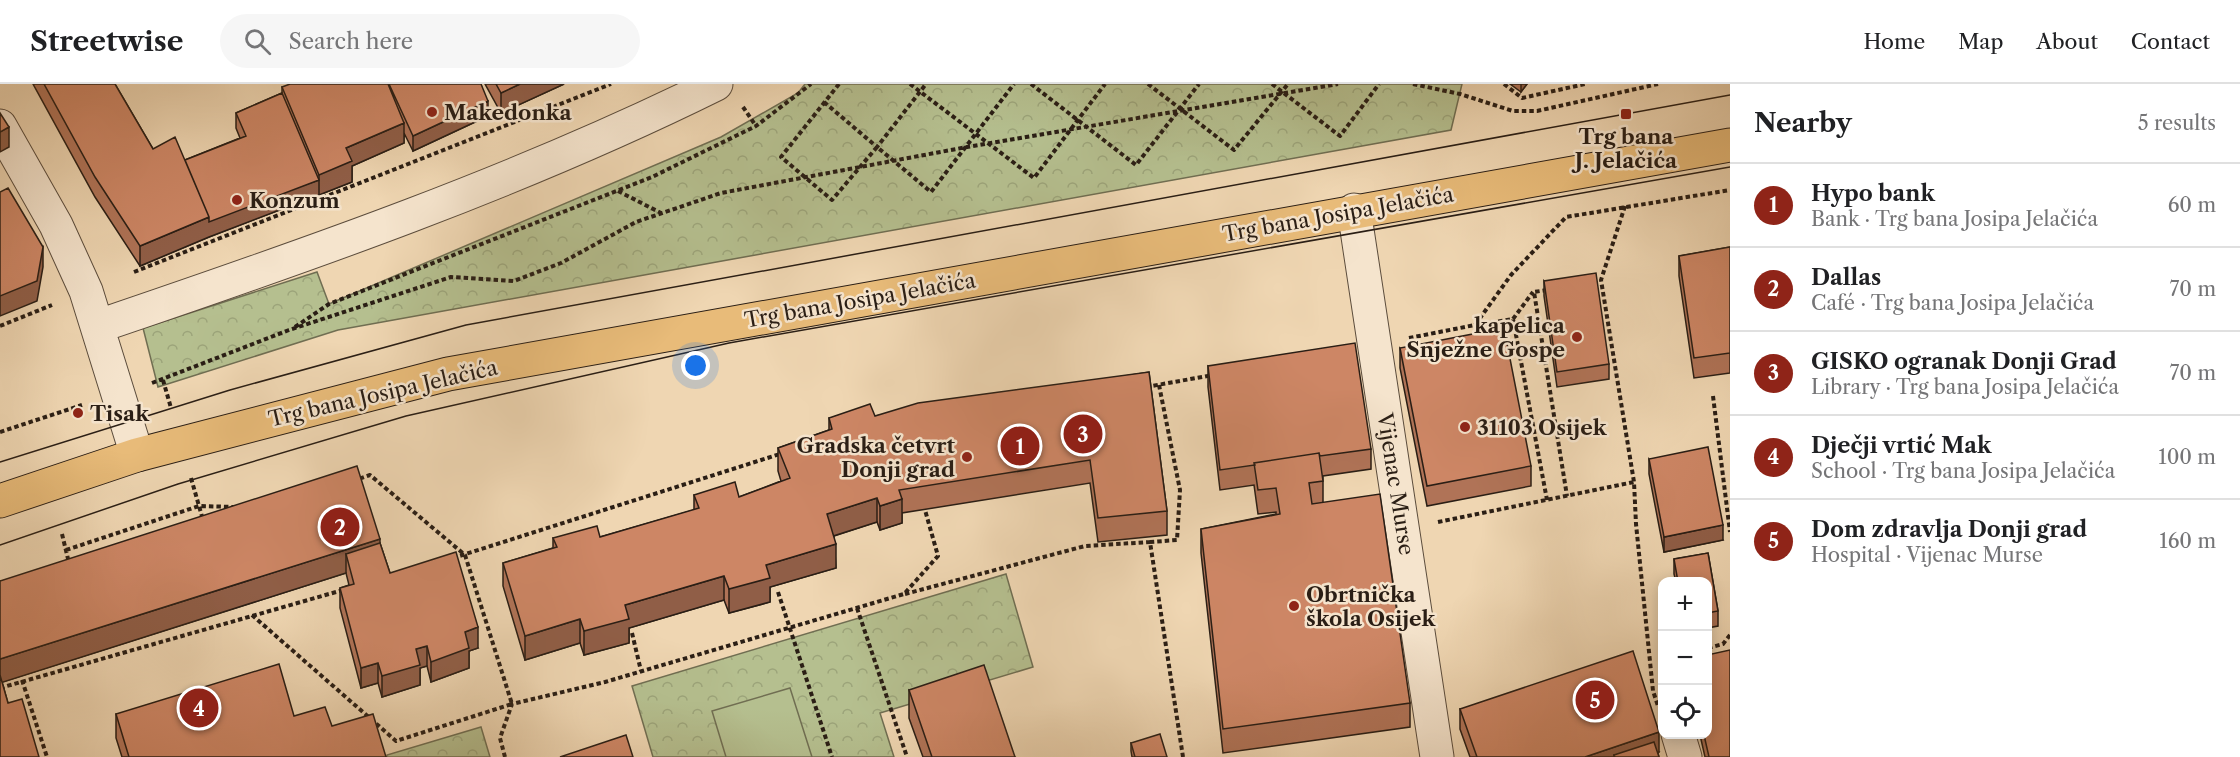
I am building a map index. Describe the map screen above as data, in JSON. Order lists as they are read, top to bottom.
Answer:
{
  "streets": {
    "main road": ["Trg bana Josipa Jelačića"],
    "street": ["Vijenac Murse"]
  },
  "crossings": [
    ["Trg bana Josipa Jelačića", "Vijenac Murse"]
  ],
  "places": {
    "other": [
      "Makedonka",
      "Konzum",
      "kapelica Snježne Gospe",
      "Tisak",
      "31103 Osijek",
      "Gradska četvrt Donji grad",
      "Obrtnička škola Osijek"
    ],
    "transit": ["Trg bana J. Jelačića"]
  },
  "page": {
    "header": "Streetwise",
    "search": "Search here",
    "nav": [
      "Home",
      "Map",
      "About",
      "Contact"
    ],
    "heading": ["Nearby", "5 results"],
    "list": [
      {
        "mark": "1",
        "name": "Hypo bank",
        "note": "Bank · Trg bana Josipa Jelačića",
        "value": "60 m"
      },
      {
        "mark": "2",
        "name": "Dallas",
        "note": "Café · Trg bana Josipa Jelačića",
        "value": "70 m"
      },
      {
        "mark": "3",
        "name": "GISKO ogranak Donji Grad",
        "note": "Library · Trg bana Josipa Jelačića",
        "value": "70 m"
      },
      {
        "mark": "4",
        "name": "Dječji vrtić Mak",
        "note": "School · Trg bana Josipa Jelačića",
        "value": "100 m"
      },
      {
        "mark": "5",
        "name": "Dom zdravlja Donji grad",
        "note": "Hospital · Vijenac Murse",
        "value": "160 m"
      }
    ],
    "pins": [
      "3",
      "1",
      "2",
      "5",
      "4"
    ],
    "map_buttons": ["+", "−"]
  }
}
